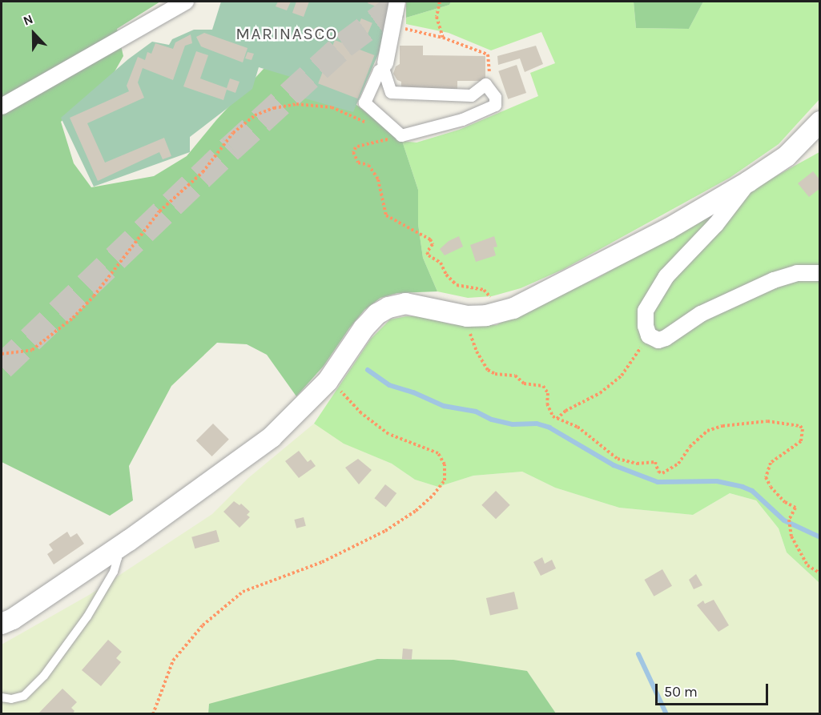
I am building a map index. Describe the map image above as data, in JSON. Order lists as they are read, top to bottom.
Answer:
{
  "districts": ["MARINASCO"],
  "scale_bar": "50 m",
  "north": "top"
}
